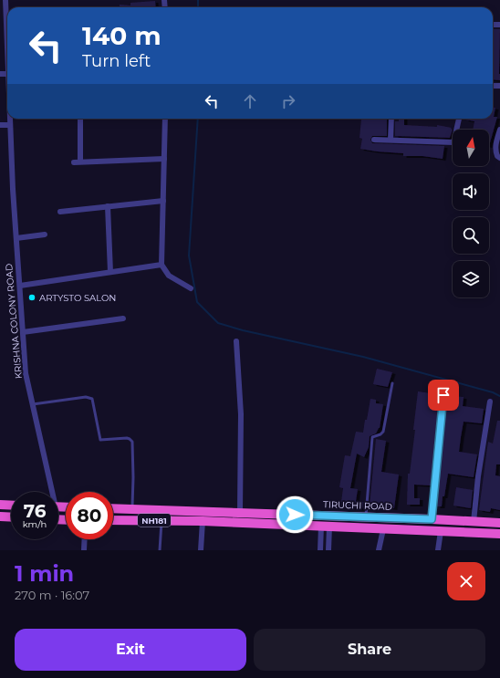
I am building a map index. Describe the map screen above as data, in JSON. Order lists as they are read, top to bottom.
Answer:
{
  "streets": {
    "highway": ["TIRUCHI ROAD", "NH181"],
    "street": ["KRISHNA COLONY ROAD"]
  },
  "places": ["ARTYSTO SALON"],
  "north": "top",
  "page": {
    "turn": ["140 m", "Turn left"],
    "speed": "76 km/h",
    "limit": "80",
    "heading": ["1 min", "270 m · 16:07"],
    "buttons": ["Exit", "Share"]
  }
}
